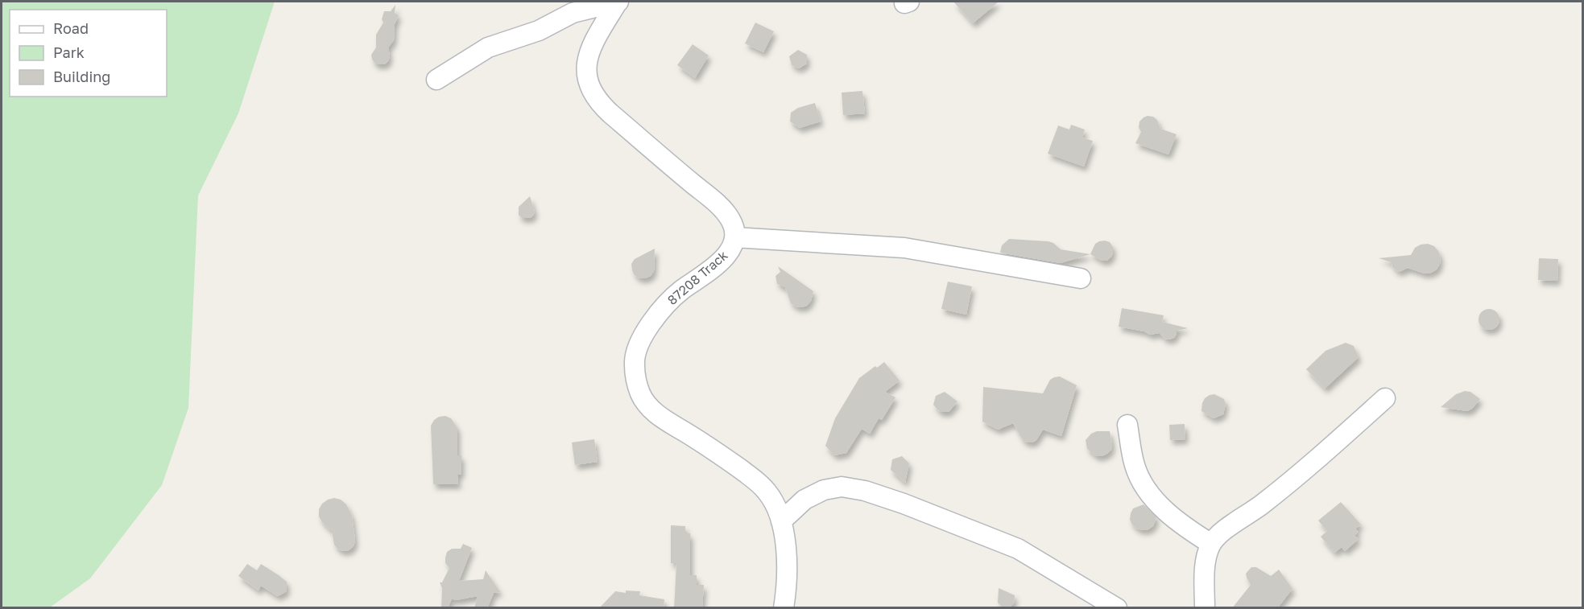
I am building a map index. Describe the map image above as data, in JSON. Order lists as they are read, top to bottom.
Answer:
{
  "streets": {
    "street": ["87208 Track"]
  },
  "legend": ["Road", "Park", "Building"]
}
